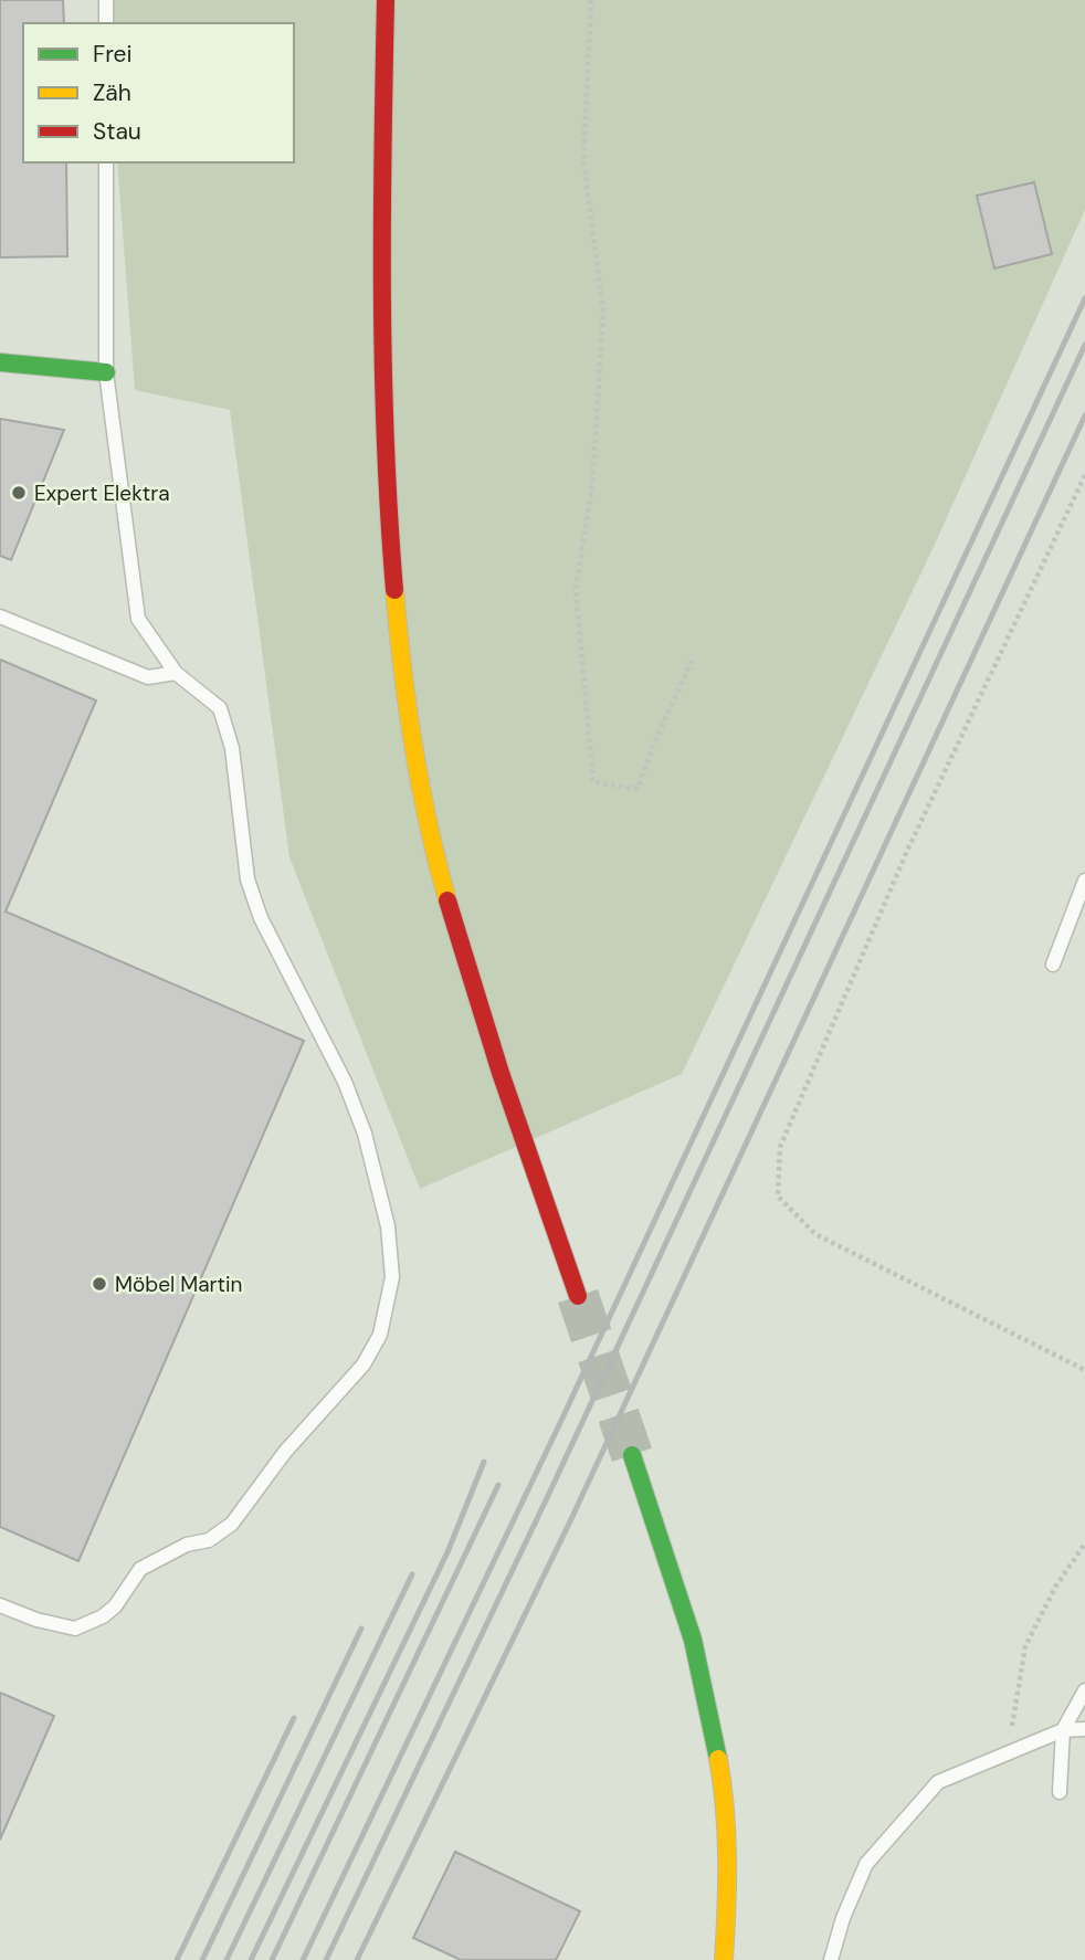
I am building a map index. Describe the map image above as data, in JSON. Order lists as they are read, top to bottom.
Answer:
{
  "places": ["Expert Elektra", "Möbel Martin"],
  "legend": ["Frei", "Zäh", "Stau"]
}
